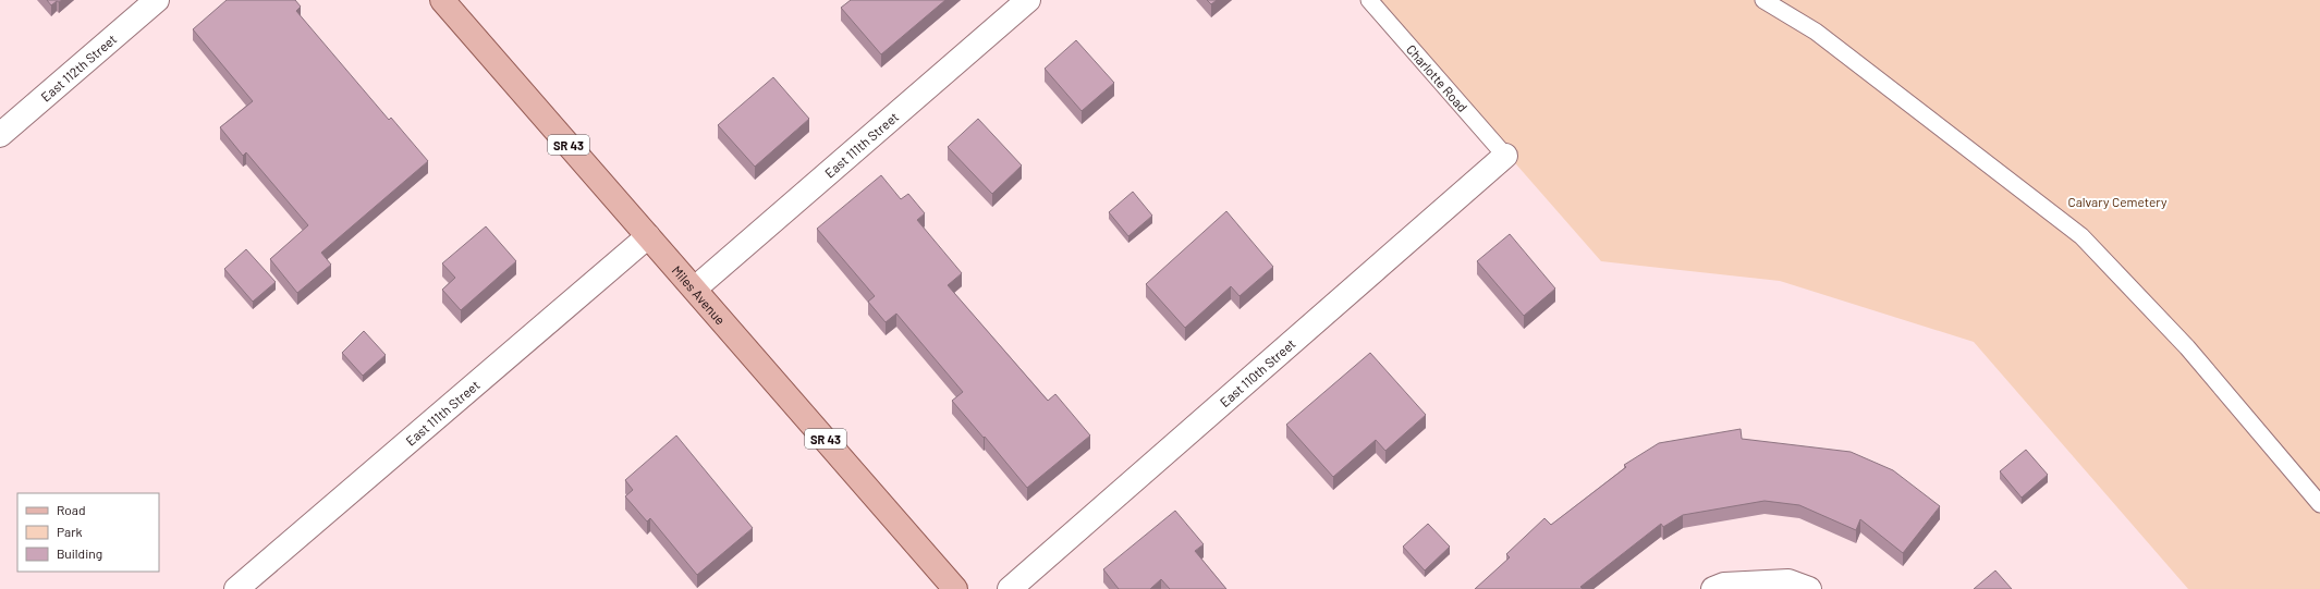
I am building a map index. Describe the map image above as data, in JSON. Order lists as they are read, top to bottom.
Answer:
{
  "streets": {
    "main road": ["SR 43", "Miles Avenue"],
    "street": ["East 112th Street", "East 111th Street", "East 110th Street"],
    "lane": ["Charlotte Road"]
  },
  "crossings": [
    ["Charlotte Road", "East 110th Street"],
    ["East 111th Street", "Miles Avenue"]
  ],
  "parks": ["Calvary Cemetery"],
  "legend": ["Road", "Park", "Building"]
}
